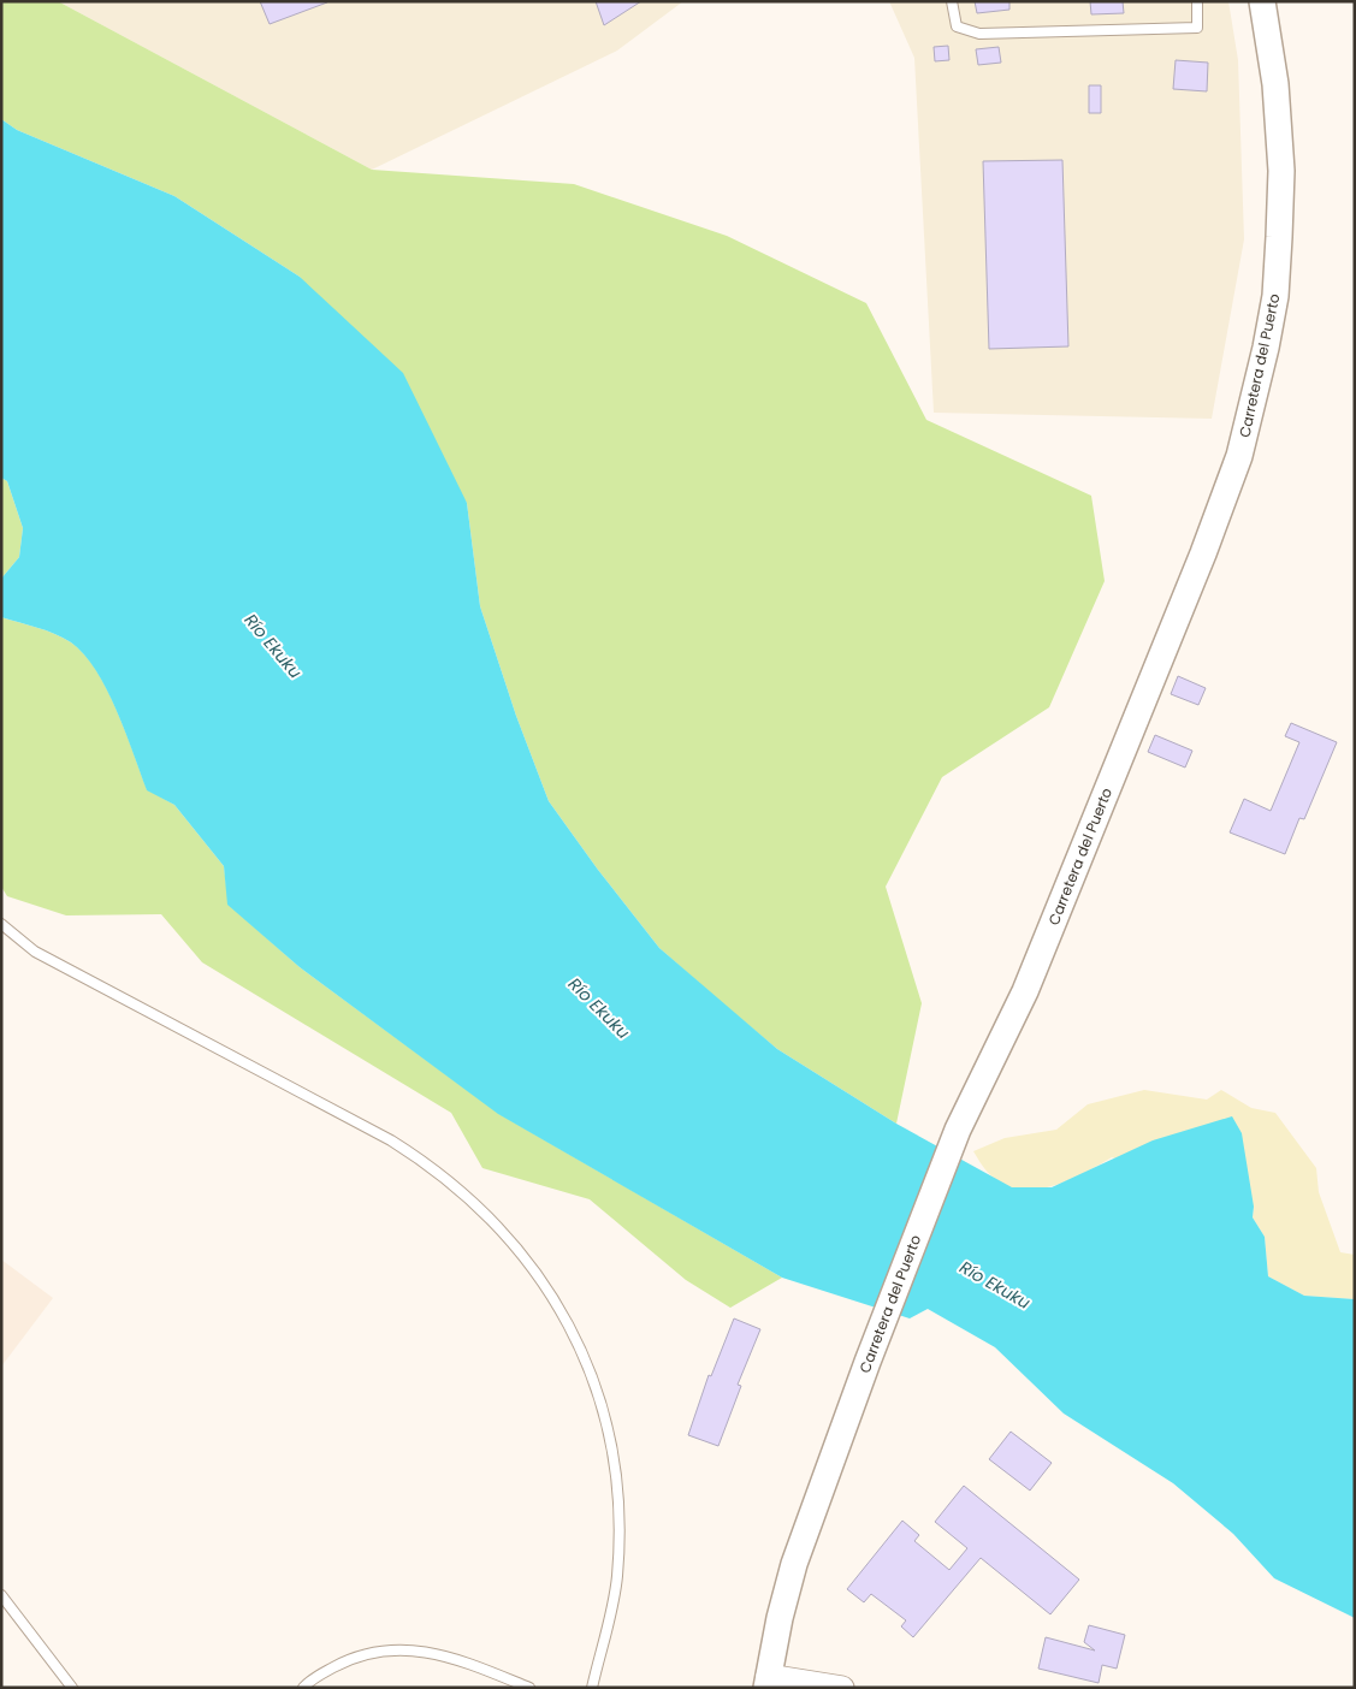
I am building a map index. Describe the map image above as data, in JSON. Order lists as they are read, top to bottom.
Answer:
{
  "streets": {
    "main road": ["Carretera del Puerto"]
  },
  "water": ["Río Ekuku"]
}
